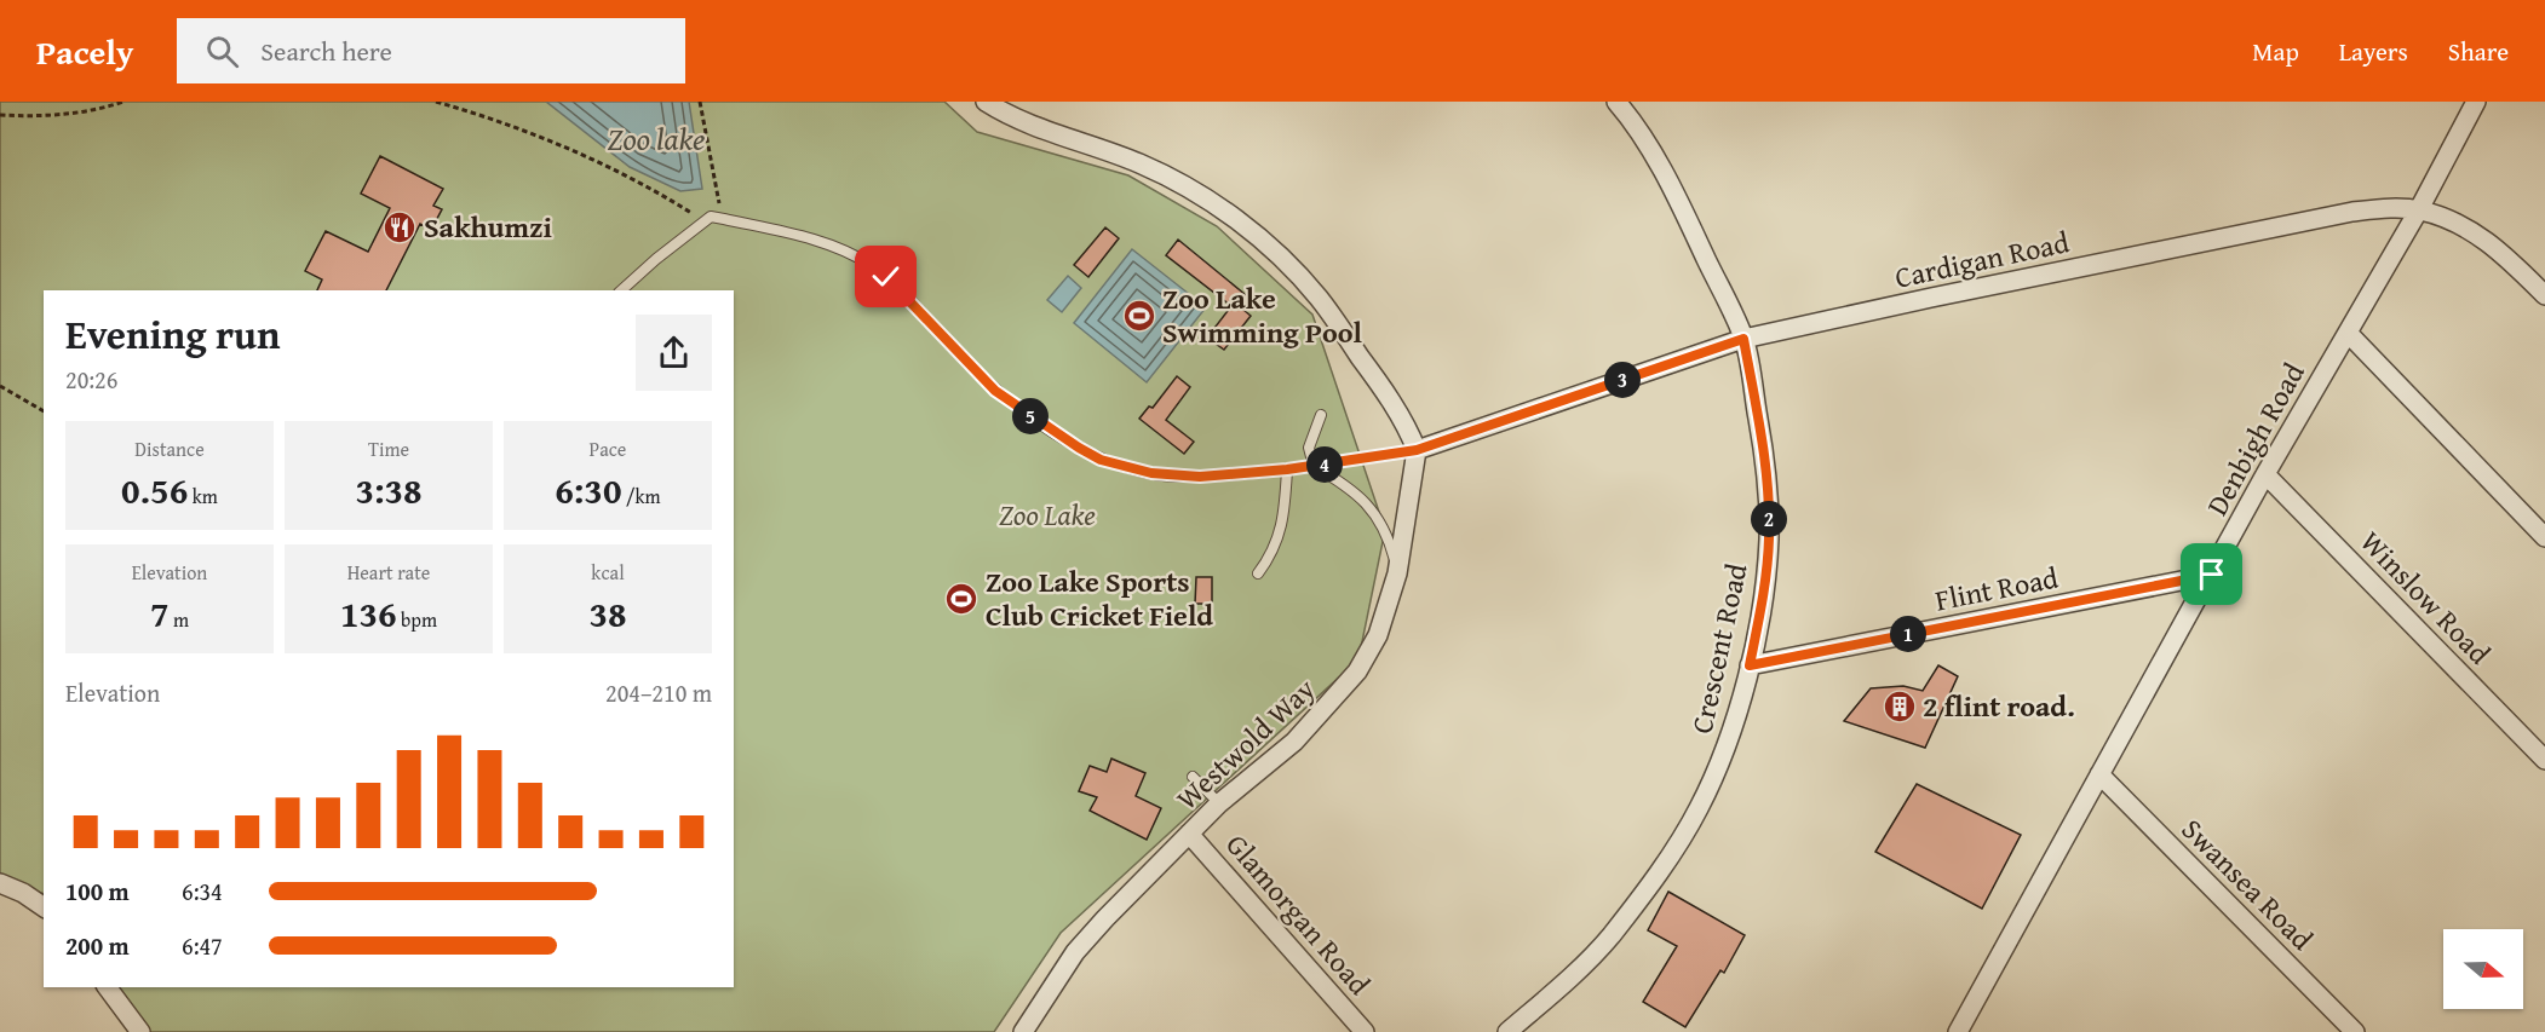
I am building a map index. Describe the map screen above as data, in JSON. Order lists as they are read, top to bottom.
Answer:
{
  "streets": {
    "street": [
      "Cardigan Road",
      "Denbigh Road",
      "Flint Road",
      "Winslow Road",
      "Crescent Road",
      "Westwold Way",
      "Swansea Road",
      "Glamorgan Road"
    ]
  },
  "crossings": [
    ["Cardigan Road", "Denbigh Road"],
    ["Cardigan Road", "Crescent Road"],
    ["Cardigan Road", "Westwold Way"],
    ["Denbigh Road", "Flint Road"],
    ["Denbigh Road", "Winslow Road"],
    ["Denbigh Road", "Swansea Road"],
    ["Flint Road", "Crescent Road"],
    ["Westwold Way", "Glamorgan Road"]
  ],
  "water": ["Zoo lake"],
  "parks": ["Zoo Lake"],
  "places": {
    "restaurant": ["Sakhumzi"],
    "sports": ["Zoo Lake Swimming Pool", "Zoo Lake Sports Club Cricket Field"],
    "building": ["2 flint road."]
  },
  "north": "right",
  "page": {
    "header": "Pacely",
    "search": "Search here",
    "nav": ["Map", "Layers", "Share"],
    "heading": ["Evening run", "20:26"],
    "pins": [
      "3",
      "5",
      "4",
      "2",
      "1"
    ],
    "stats": [
      ["Distance", "0.56 km"],
      ["Time", "3:38"],
      ["Pace", "6:30 /km"],
      ["Elevation", "7 m"],
      ["Heart rate", "136 bpm"],
      ["kcal", "38"]
    ],
    "chart": ["Elevation", "204–210 m"],
    "list": [
      {
        "name": "100 m",
        "note": "6:34"
      },
      {
        "name": "200 m",
        "note": "6:47"
      }
    ]
  }
}
